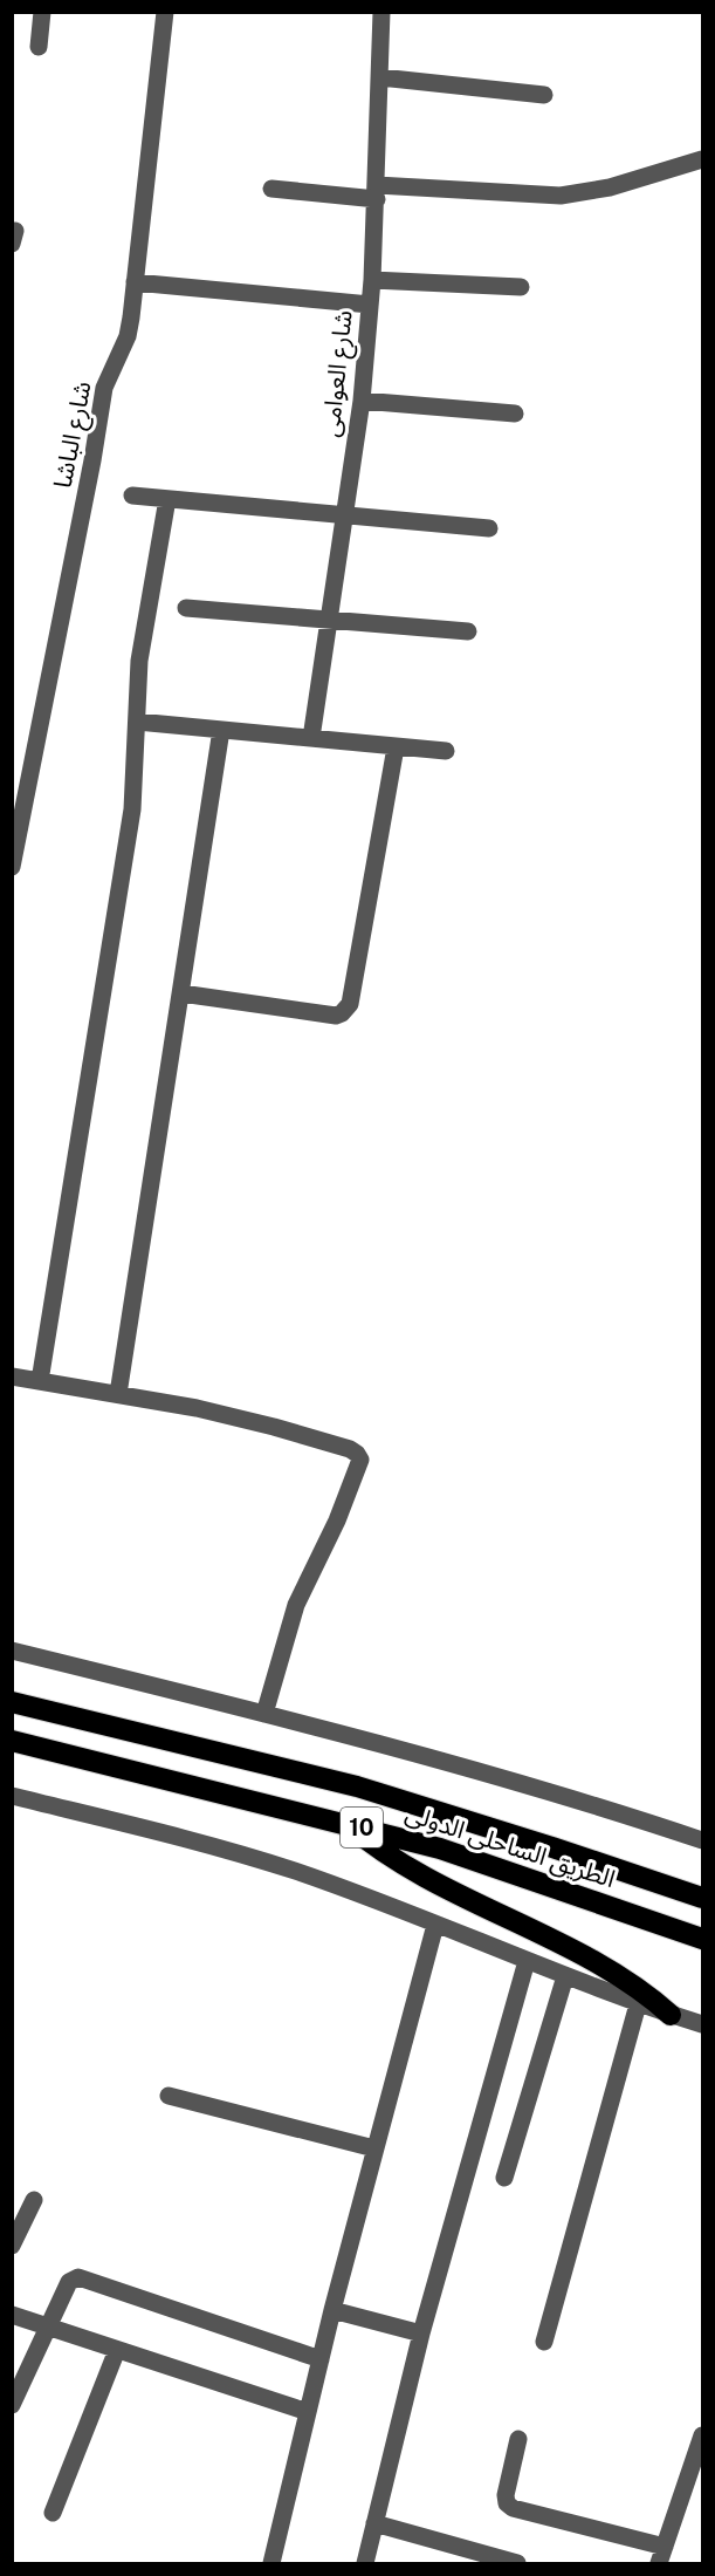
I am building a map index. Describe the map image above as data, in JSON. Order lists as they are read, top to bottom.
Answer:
{
  "streets": {
    "highway": ["10", "الطريق الساحلى الدولى"],
    "street": ["شارع العوامى", "شارع الباشا"]
  }
}
